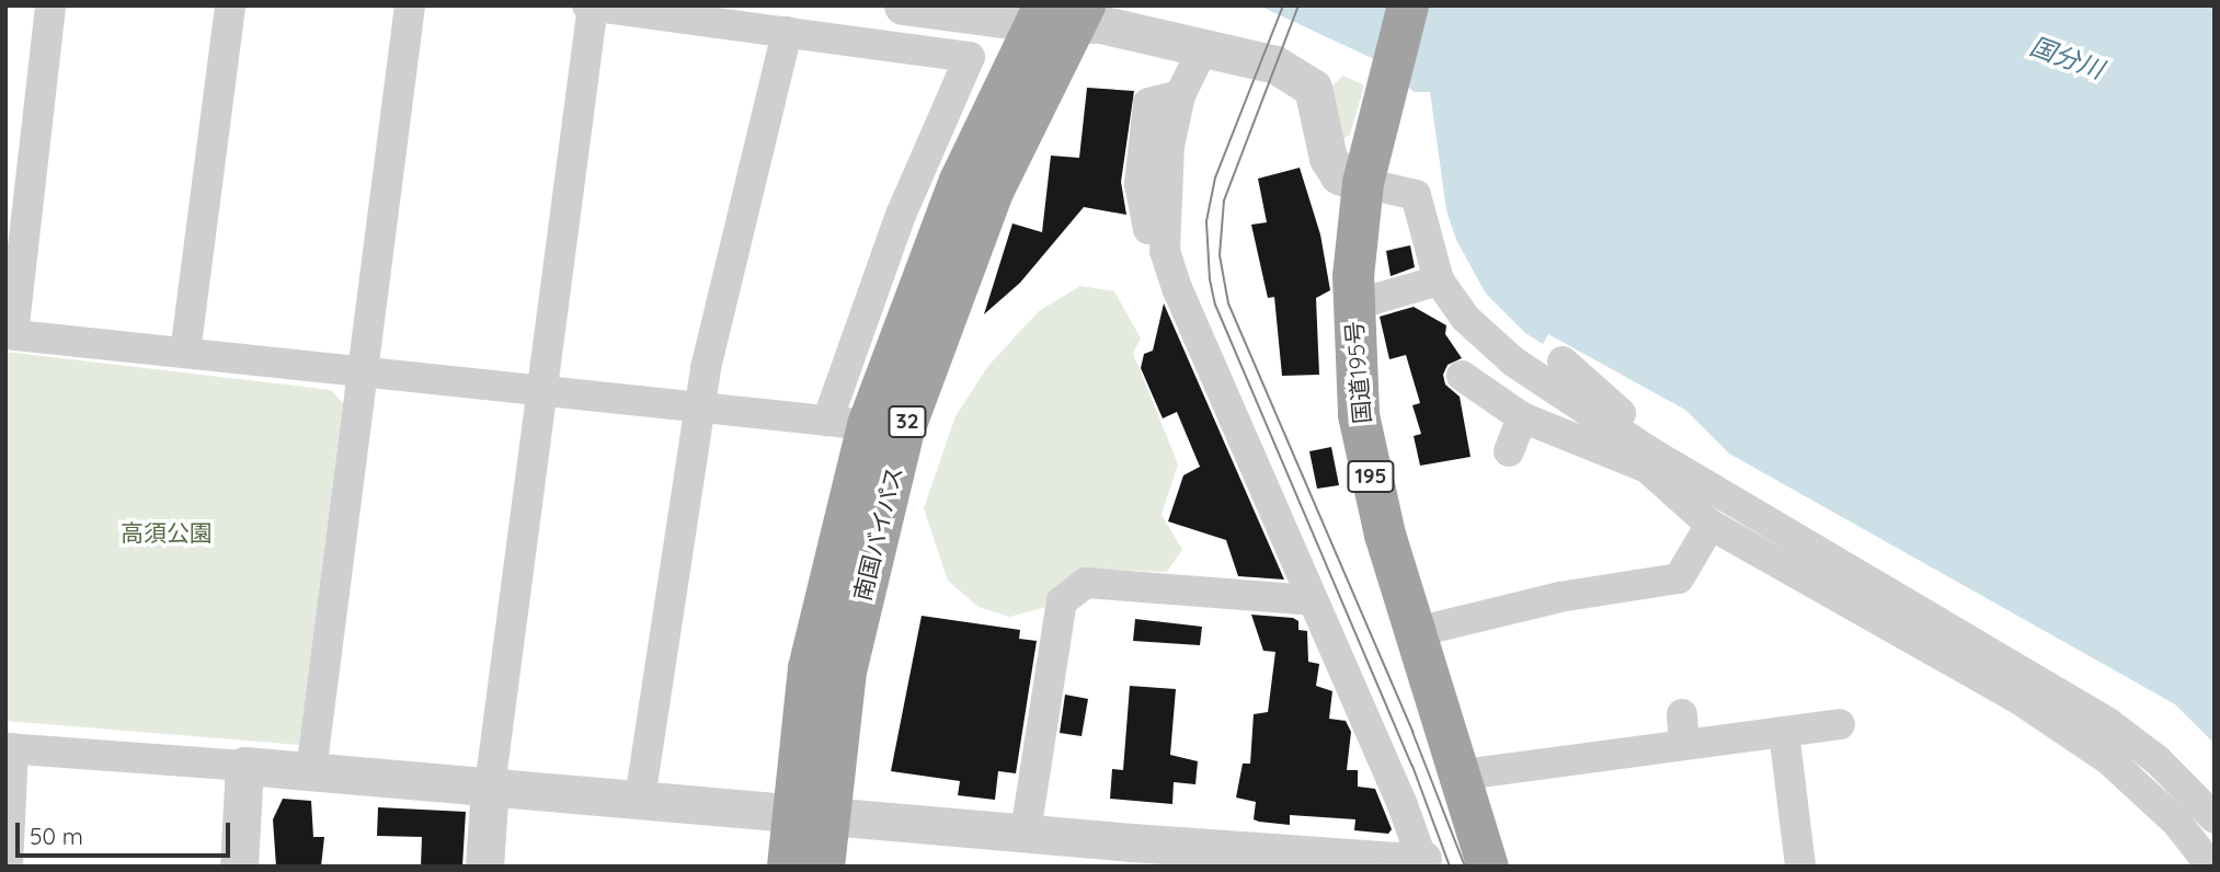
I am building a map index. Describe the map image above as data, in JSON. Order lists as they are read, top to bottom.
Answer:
{
  "streets": {
    "highway": [
      "国道195号",
      "32",
      "195",
      "南国バイパス"
    ]
  },
  "water": ["国分川"],
  "parks": ["高須公園"],
  "scale_bar": "50 m"
}
